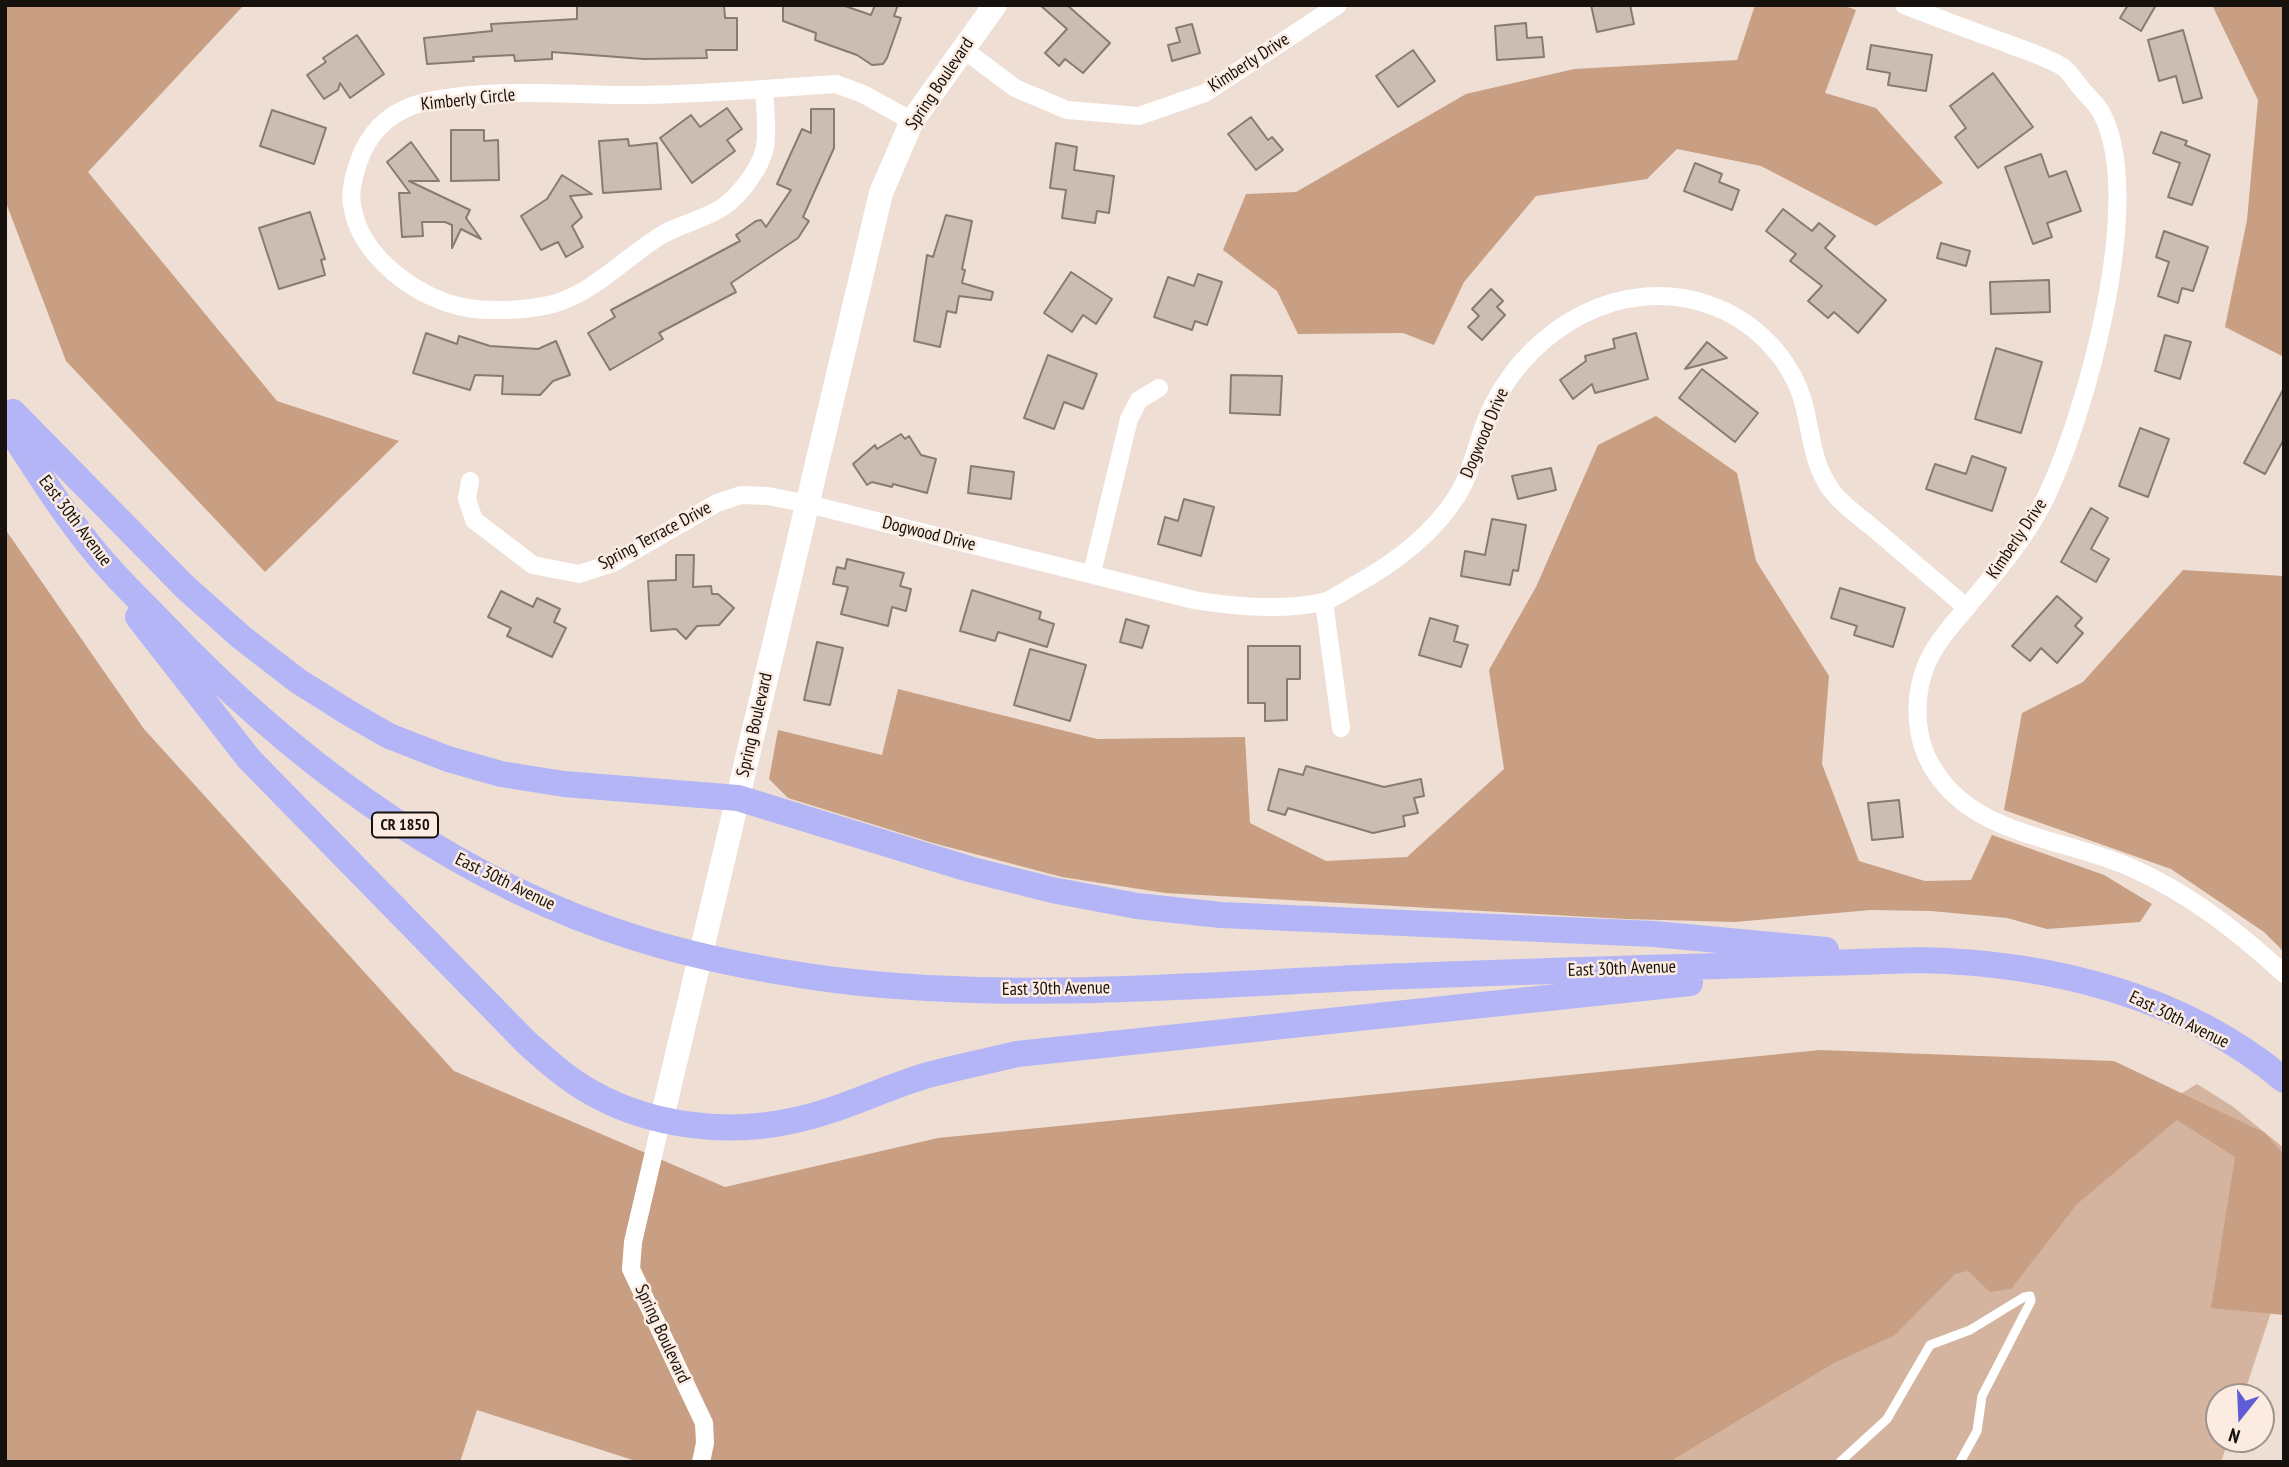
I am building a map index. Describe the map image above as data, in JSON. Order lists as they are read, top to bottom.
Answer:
{
  "streets": {
    "main road": ["East 30th Avenue", "CR 1850"],
    "street": [
      "Kimberly Drive",
      "Spring Boulevard",
      "Kimberly Circle",
      "Dogwood Drive",
      "Spring Terrace Drive"
    ]
  },
  "crossings": [
    ["Kimberly Drive", "Spring Boulevard"],
    ["Kimberly Drive", "Dogwood Drive"],
    ["Spring Boulevard", "Kimberly Circle"],
    ["Spring Boulevard", "Dogwood Drive"],
    ["Spring Boulevard", "Spring Terrace Drive"],
    ["Dogwood Drive", "Spring Terrace Drive"]
  ],
  "north": "bottom"
}
